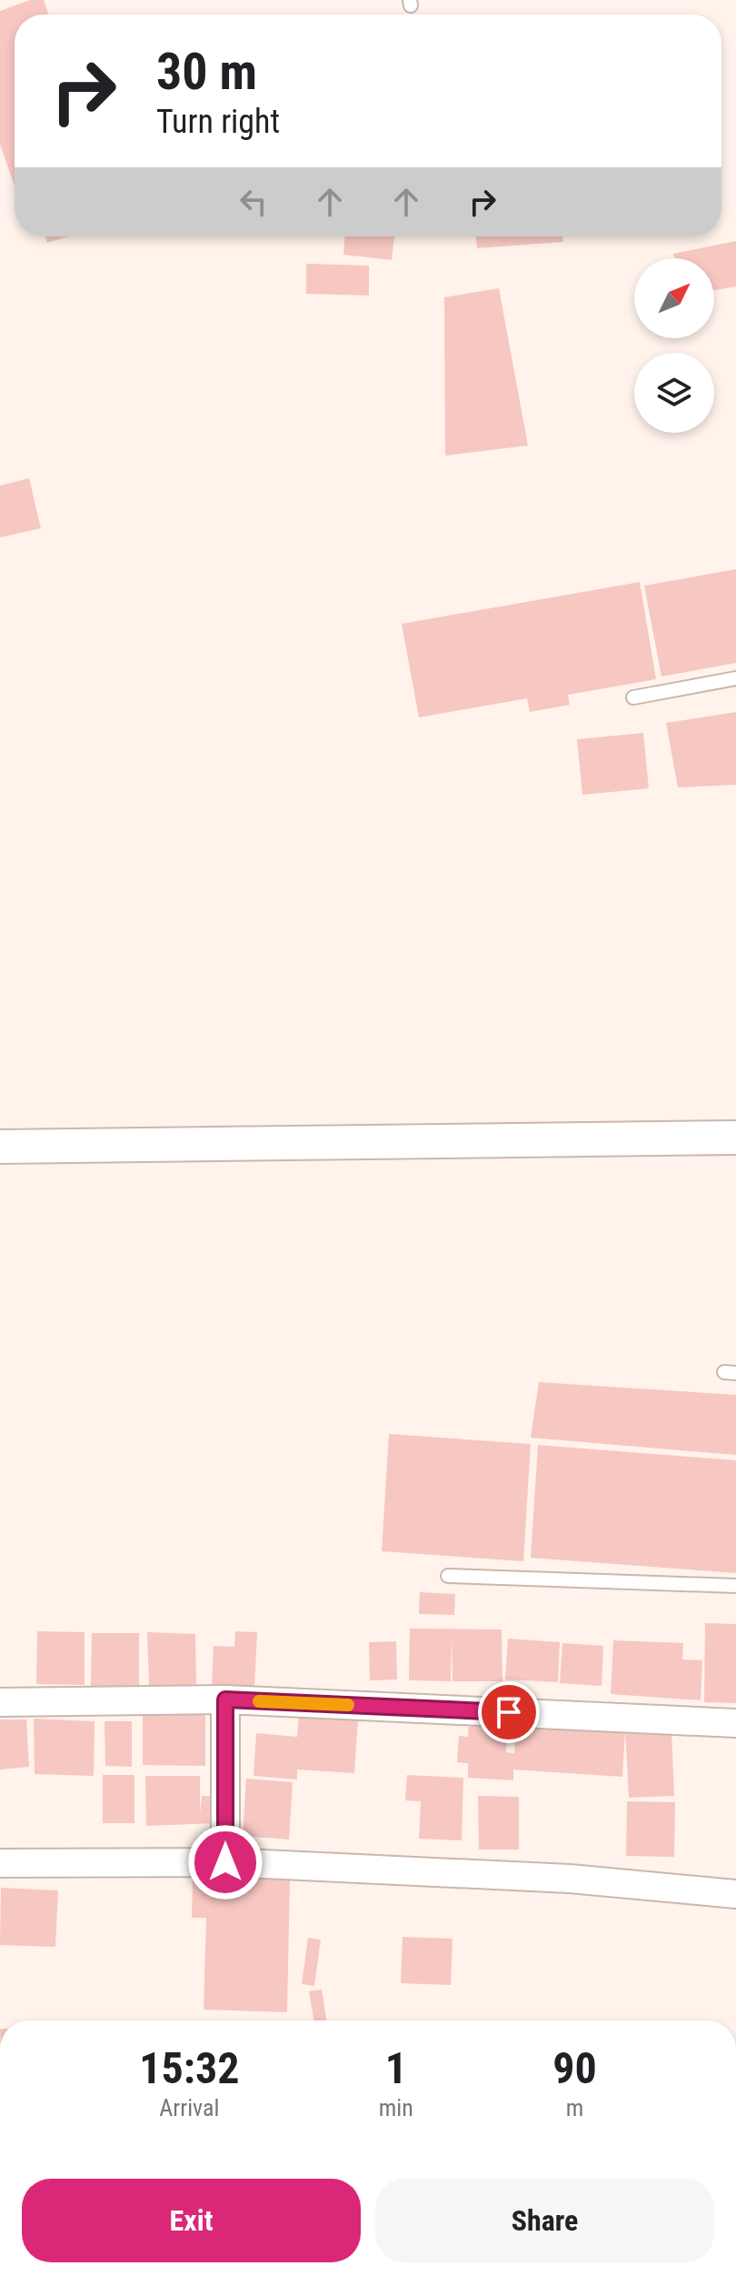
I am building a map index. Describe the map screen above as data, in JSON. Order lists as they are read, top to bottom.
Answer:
{
  "north": "top right",
  "page": {
    "turn": ["30 m", "Turn right"],
    "eta": [
      "15:32",
      "Arrival",
      "1",
      "min",
      "90",
      "m"
    ],
    "buttons": ["Exit", "Share"]
  }
}
